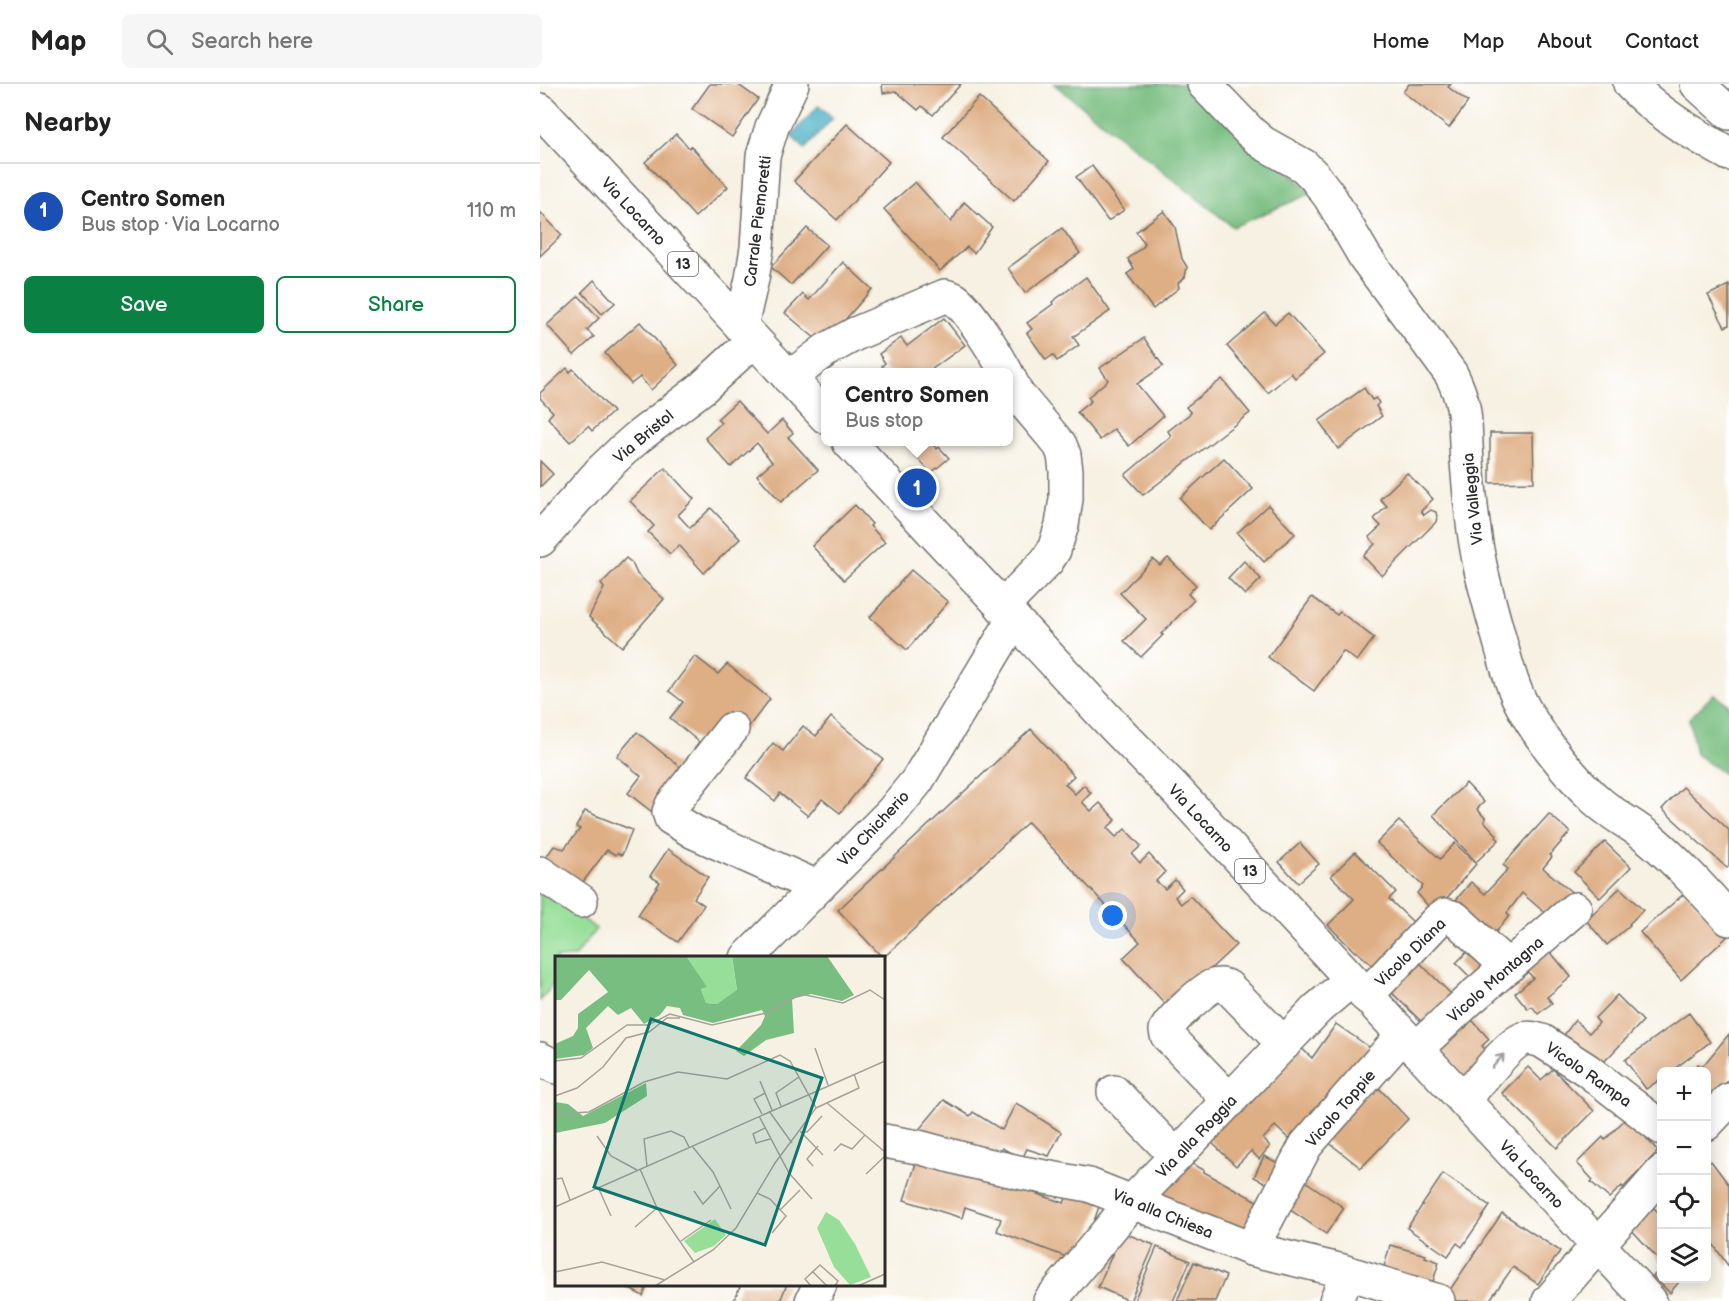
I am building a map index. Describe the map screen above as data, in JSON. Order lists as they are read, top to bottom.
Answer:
{
  "streets": {
    "street": [
      "Via Locarno",
      "Carrale Piemoretti",
      "13",
      "Via Bristol",
      "Via Valleggia",
      "Via Chicherio",
      "Vicolo Diana",
      "Vicolo Montagna",
      "Vicolo Rampa",
      "Vicolo Toppie",
      "Via alla Roggia",
      "Via alla Chiesa"
    ]
  },
  "crossings": [
    ["Via Locarno", "Carrale Piemoretti"],
    ["Via Locarno", "Via Bristol"],
    ["Via Locarno", "Via Chicherio"],
    ["Via Locarno", "Vicolo Diana"],
    ["Via Locarno", "Vicolo Montagna"],
    ["Via Locarno", "Vicolo Rampa"],
    ["Via Locarno", "Vicolo Toppie"],
    ["Via Locarno", "Via alla Roggia"],
    ["Carrale Piemoretti", "Via Bristol"],
    ["Vicolo Diana", "Vicolo Montagna"],
    ["Vicolo Diana", "Via alla Roggia"],
    ["Vicolo Montagna", "Vicolo Toppie"],
    ["Vicolo Toppie", "Via alla Chiesa"],
    ["Via alla Roggia", "Via alla Chiesa"]
  ],
  "page": {
    "header": "Map",
    "search": "Search here",
    "nav": [
      "Home",
      "Map",
      "About",
      "Contact"
    ],
    "heading": "Nearby",
    "list": [
      {
        "mark": "1",
        "name": "Centro Somen",
        "note": "Bus stop · Via Locarno",
        "value": "110 m"
      }
    ],
    "buttons": ["Save", "Share"],
    "popup": ["Centro Somen", "Bus stop"],
    "pins": "1",
    "map_buttons": ["+", "−"]
  }
}
